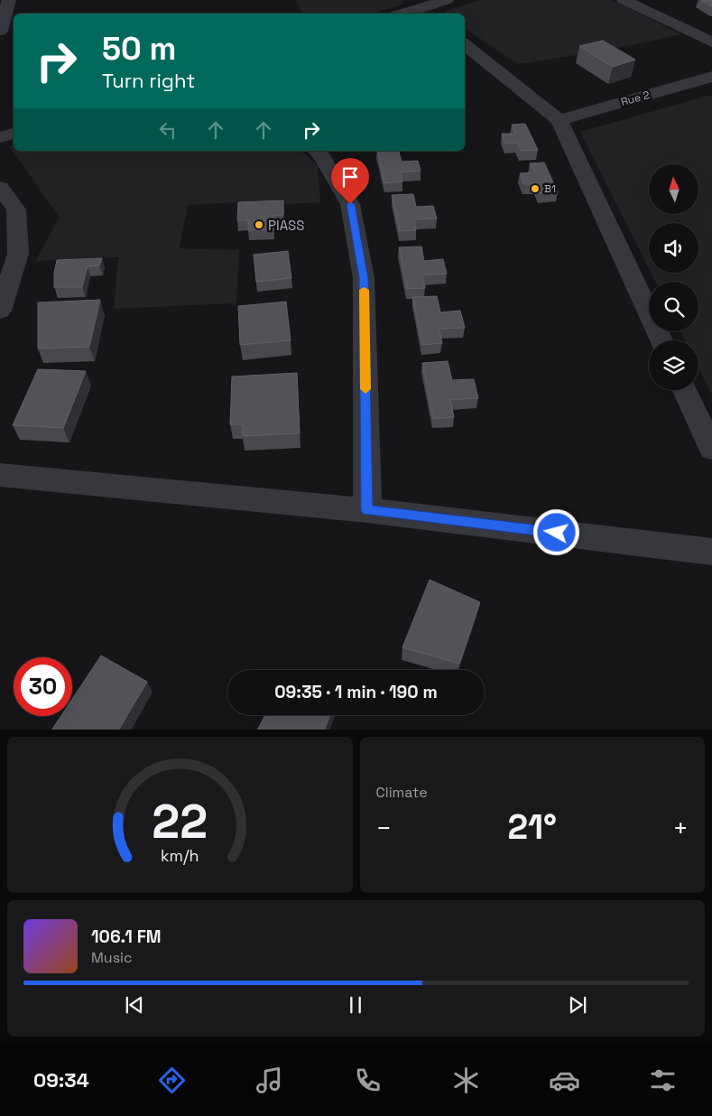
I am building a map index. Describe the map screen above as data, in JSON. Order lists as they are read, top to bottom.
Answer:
{
  "streets": {
    "street": ["Rue 2"]
  },
  "places": ["B1", "PIASS"],
  "north": "top",
  "page": {
    "turn": ["50 m", "Turn right"],
    "limit": "30",
    "trip": "09:35 · 1 min · 190 m",
    "tile": "Climate",
    "heat": ["−", "21°", "+"],
    "song": ["106.1 FM", "Music"],
    "tabs": "09:34",
    "gauge": ["22", "km/h"]
  }
}
